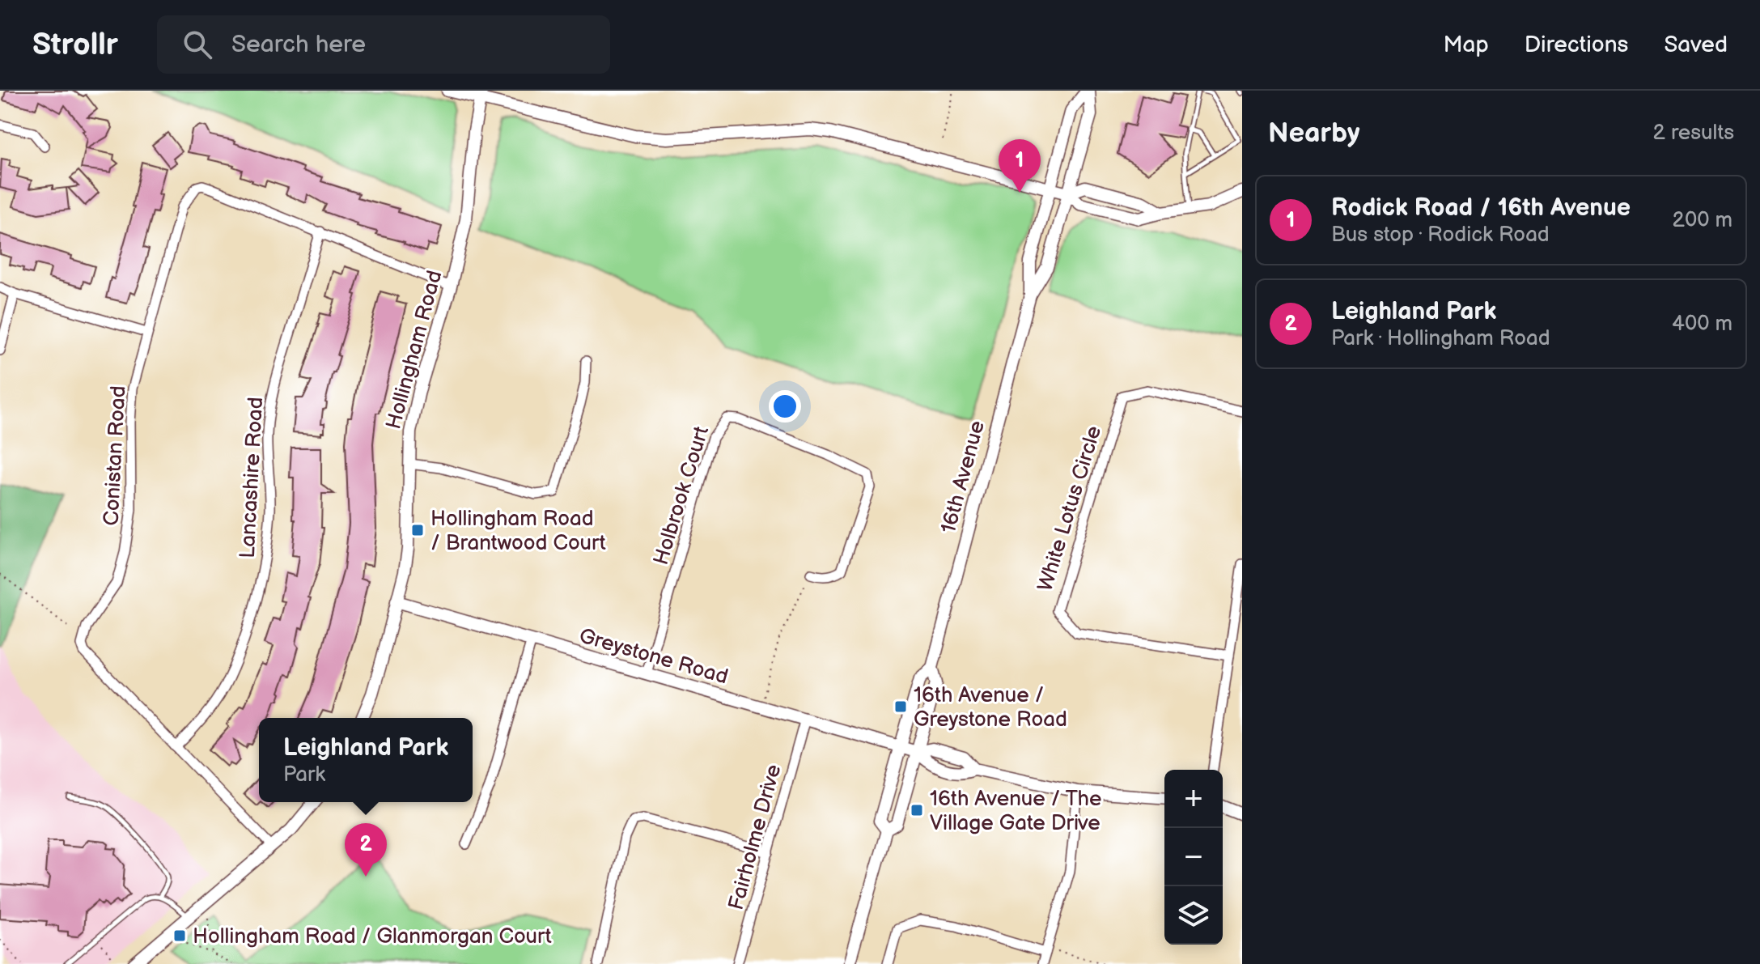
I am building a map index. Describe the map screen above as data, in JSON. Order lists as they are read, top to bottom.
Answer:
{
  "streets": {
    "main road": ["Hollingham Road", "16th Avenue", "Greystone Road"],
    "street": [
      "Conistan Road",
      "Lancashire Road",
      "Holbrook Court",
      "White Lotus Circle",
      "Fairholme Drive"
    ]
  },
  "crossings": [
    ["Hollingham Road", "Conistan Road"],
    ["Hollingham Road", "Greystone Road"],
    ["Conistan Road", "Lancashire Road"],
    ["16th Avenue", "Greystone Road"],
    ["Holbrook Court", "Greystone Road"],
    ["Greystone Road", "Fairholme Drive"]
  ],
  "places": {
    "transit": [
      "Hollingham Road / Brantwood Court",
      "16th Avenue / Greystone Road",
      "16th Avenue / The Village Gate Drive",
      "Hollingham Road / Glanmorgan Court"
    ]
  },
  "page": {
    "header": "Strollr",
    "search": "Search here",
    "nav": ["Map", "Directions", "Saved"],
    "heading": ["Nearby", "2 results"],
    "pins": ["1", "2"],
    "list": [
      {
        "mark": "1",
        "name": "Rodick Road / 16th Avenue",
        "note": "Bus stop · Rodick Road",
        "value": "200 m"
      },
      {
        "mark": "2",
        "name": "Leighland Park",
        "note": "Park · Hollingham Road",
        "value": "400 m"
      }
    ],
    "popup": ["Leighland Park", "Park"],
    "map_buttons": ["+", "−"]
  }
}
